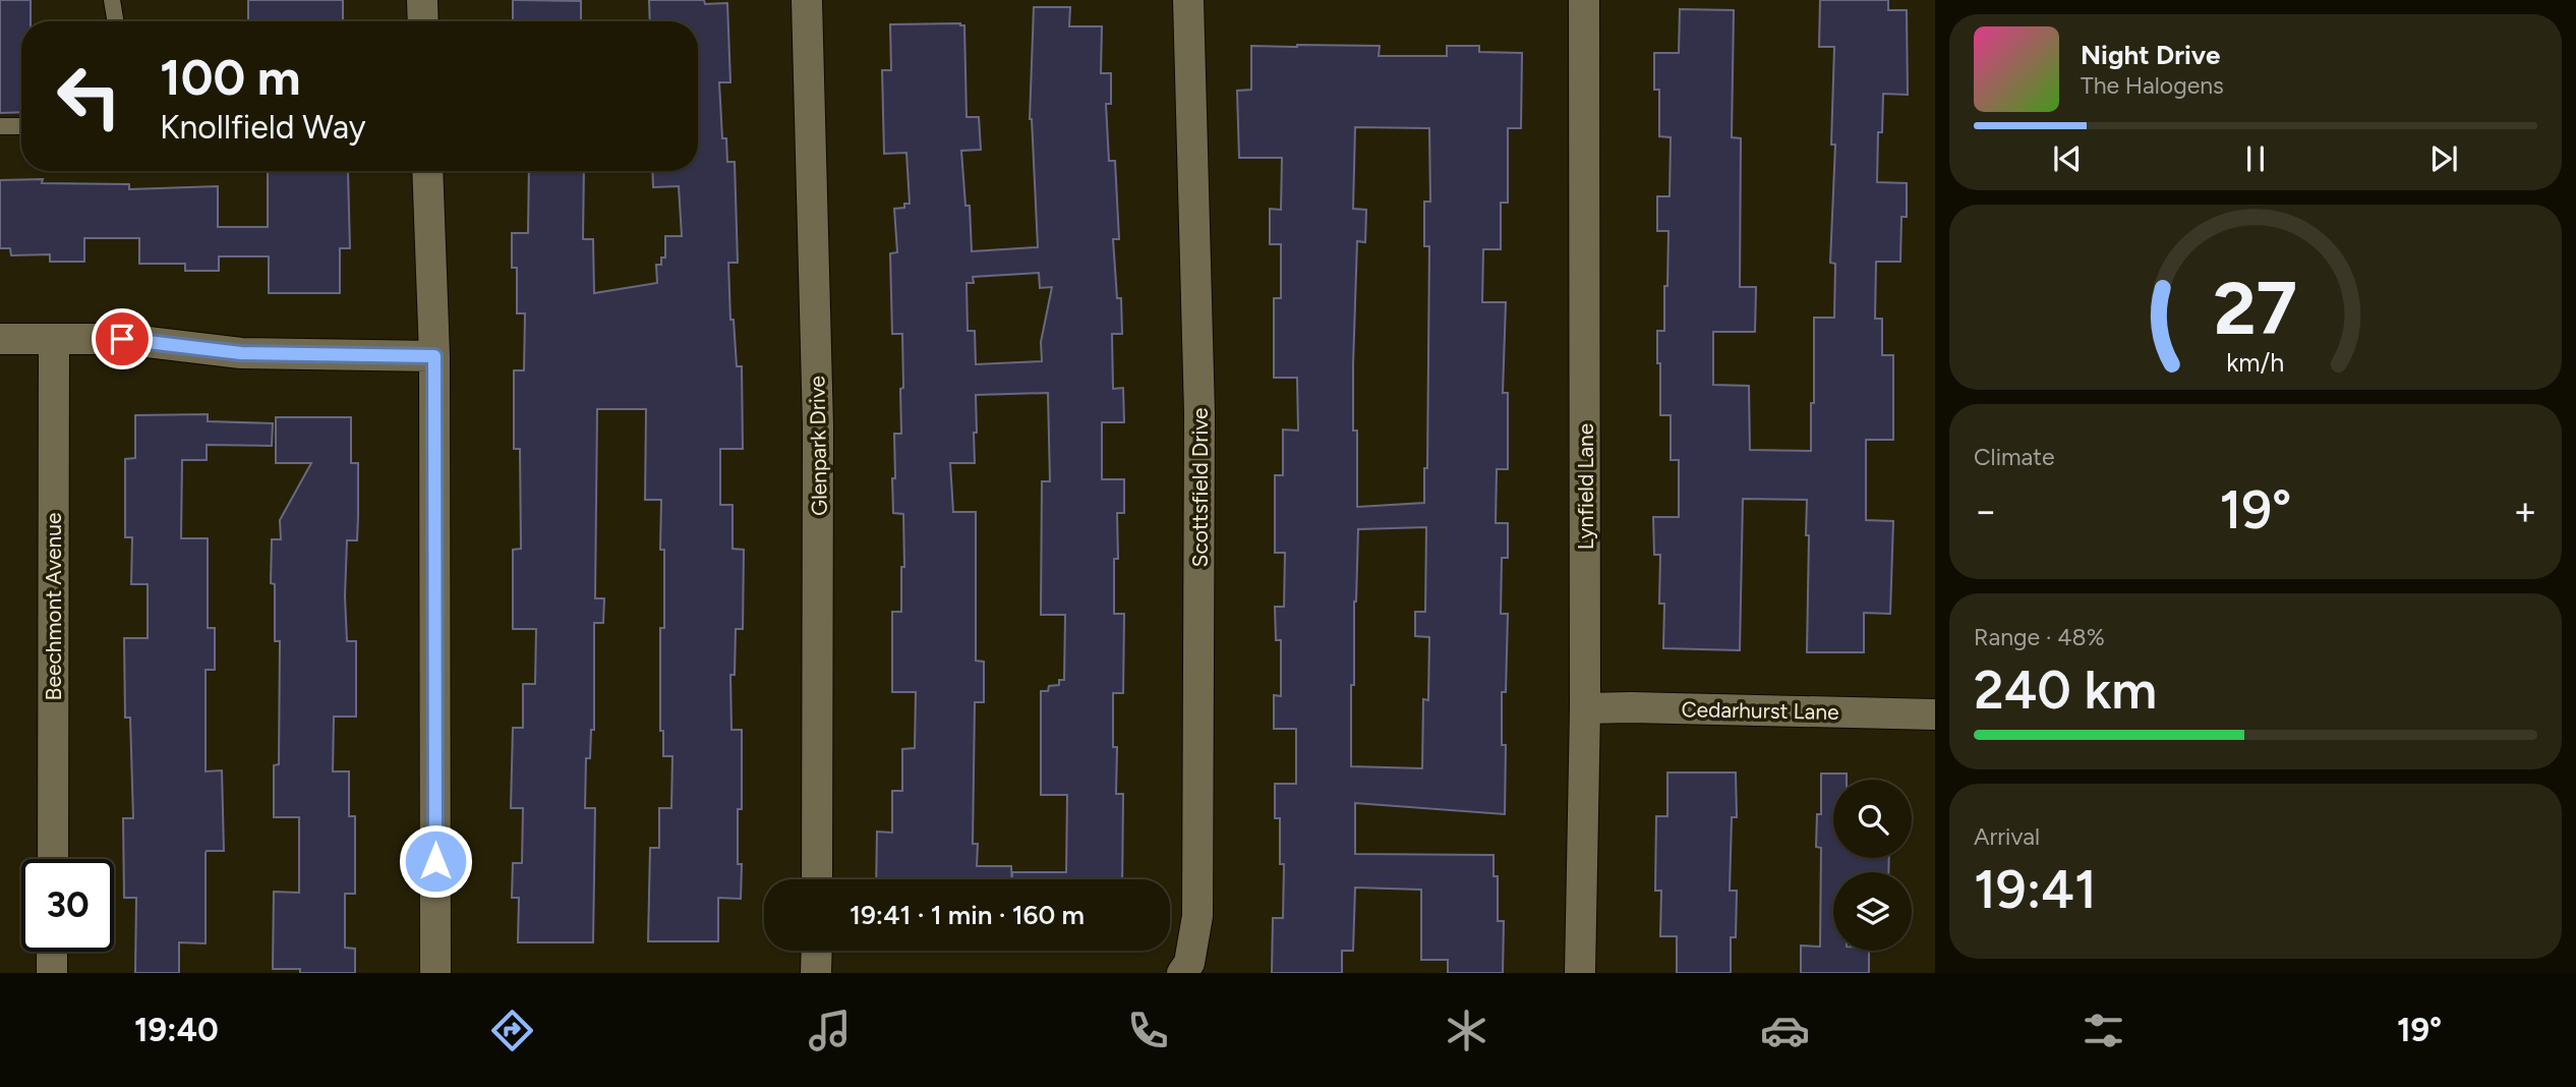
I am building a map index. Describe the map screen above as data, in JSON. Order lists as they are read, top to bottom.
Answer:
{
  "streets": {
    "street": [
      "Glenpark Drive",
      "Lynfield Lane",
      "Scottsfield Drive",
      "Beechmont Avenue",
      "Cedarhurst Lane"
    ]
  },
  "crossings": [
    ["Lynfield Lane", "Cedarhurst Lane"]
  ],
  "page": {
    "turn": ["100 m", "Knollfield Way"],
    "song": ["Night Drive", "The Halogens"],
    "tile": [
      "Climate",
      ["Range · 48%", "240 km"],
      ["Arrival", "19:41"]
    ],
    "heat": ["−", "19°", "+"],
    "limit": "30",
    "trip": "19:41 · 1 min · 160 m",
    "tabs": ["19:40", "19°"],
    "gauge": ["27", "km/h"]
  }
}
